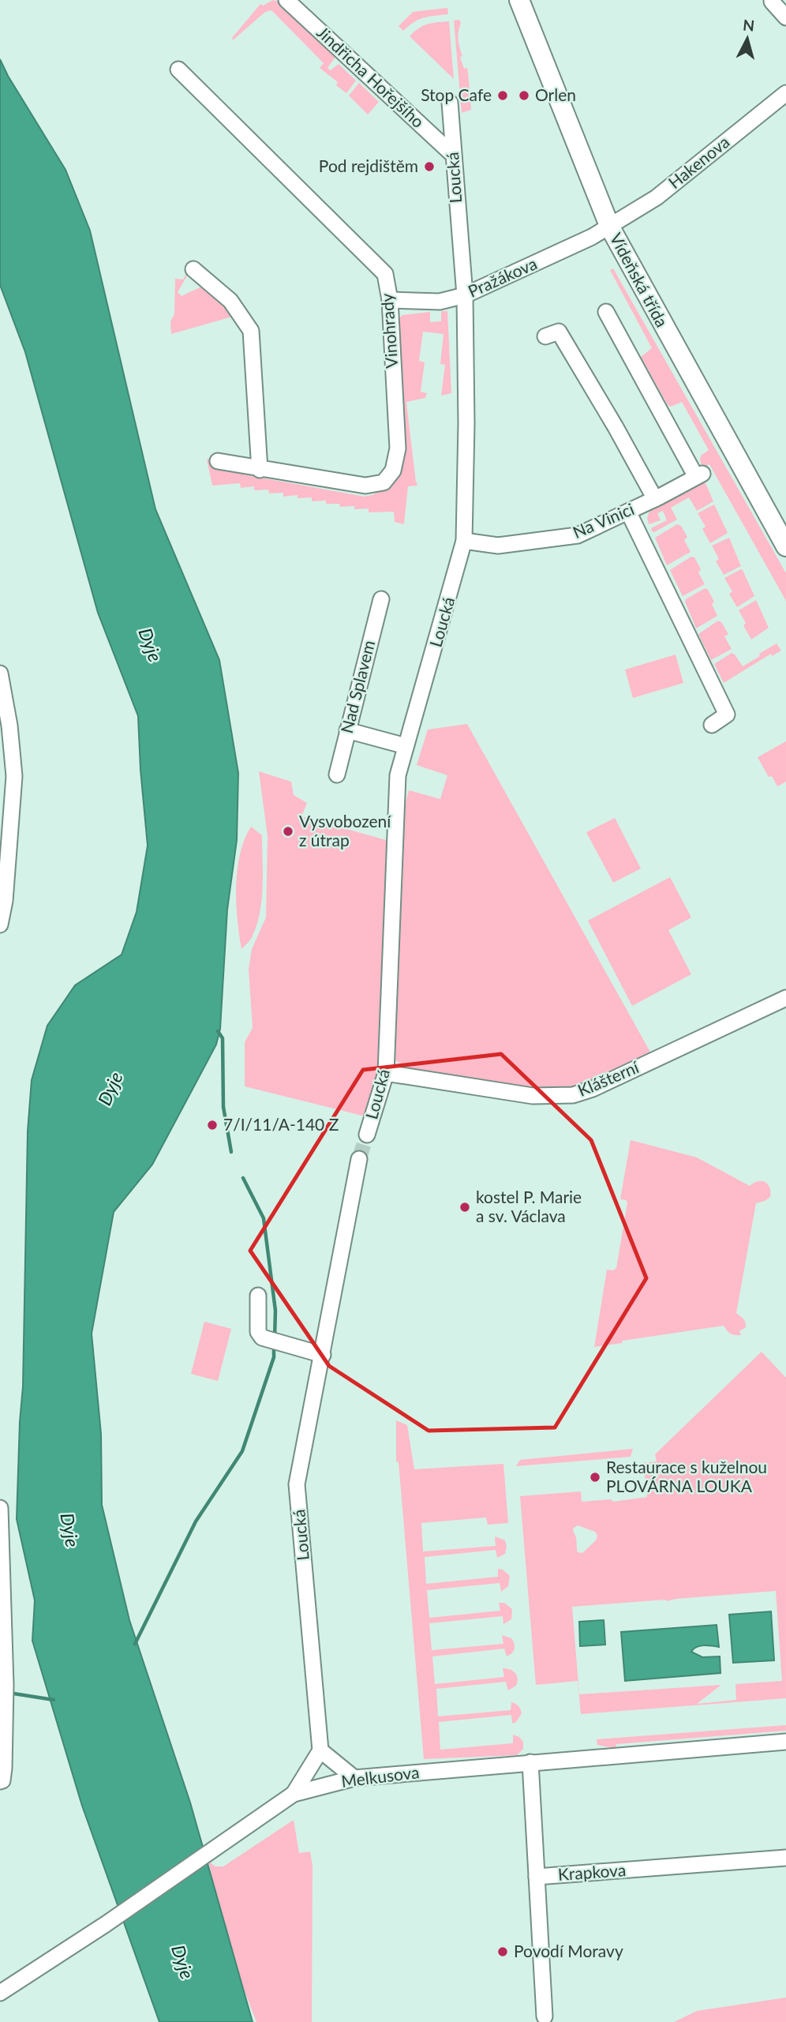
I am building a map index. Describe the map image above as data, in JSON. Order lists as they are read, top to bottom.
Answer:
{
  "streets": {
    "main road": ["Vídeňská třída"],
    "street": [
      "Jindřicha Hořejšího",
      "Hakenova",
      "Loucká",
      "Pražákova",
      "Vinohrady",
      "Na Vinici",
      "Nad Splavem",
      "Klášterní",
      "Melkusova",
      "Krapkova"
    ]
  },
  "crossings": [
    ["Jindřicha Hořejšího", "Loucká"],
    ["Hakenova", "Pražákova"],
    ["Hakenova", "Vídeňská třída"],
    ["Loucká", "Pražákova"],
    ["Loucká", "Na Vinici"],
    ["Loucká", "Klášterní"],
    ["Pražákova", "Vídeňská třída"],
    ["Pražákova", "Vinohrady"]
  ],
  "water": ["Dyje"],
  "places": [
    "Stop Cafe",
    "Orlen",
    "Pod rejdištěm",
    "Vysvobození z útrap",
    "7/I/11/A-140 Z",
    "kostel P. Marie a sv. Václava",
    "Restaurace s kuželnou PLOVÁRNA LOUKA",
    "Povodí Moravy"
  ],
  "north": "top"
}
